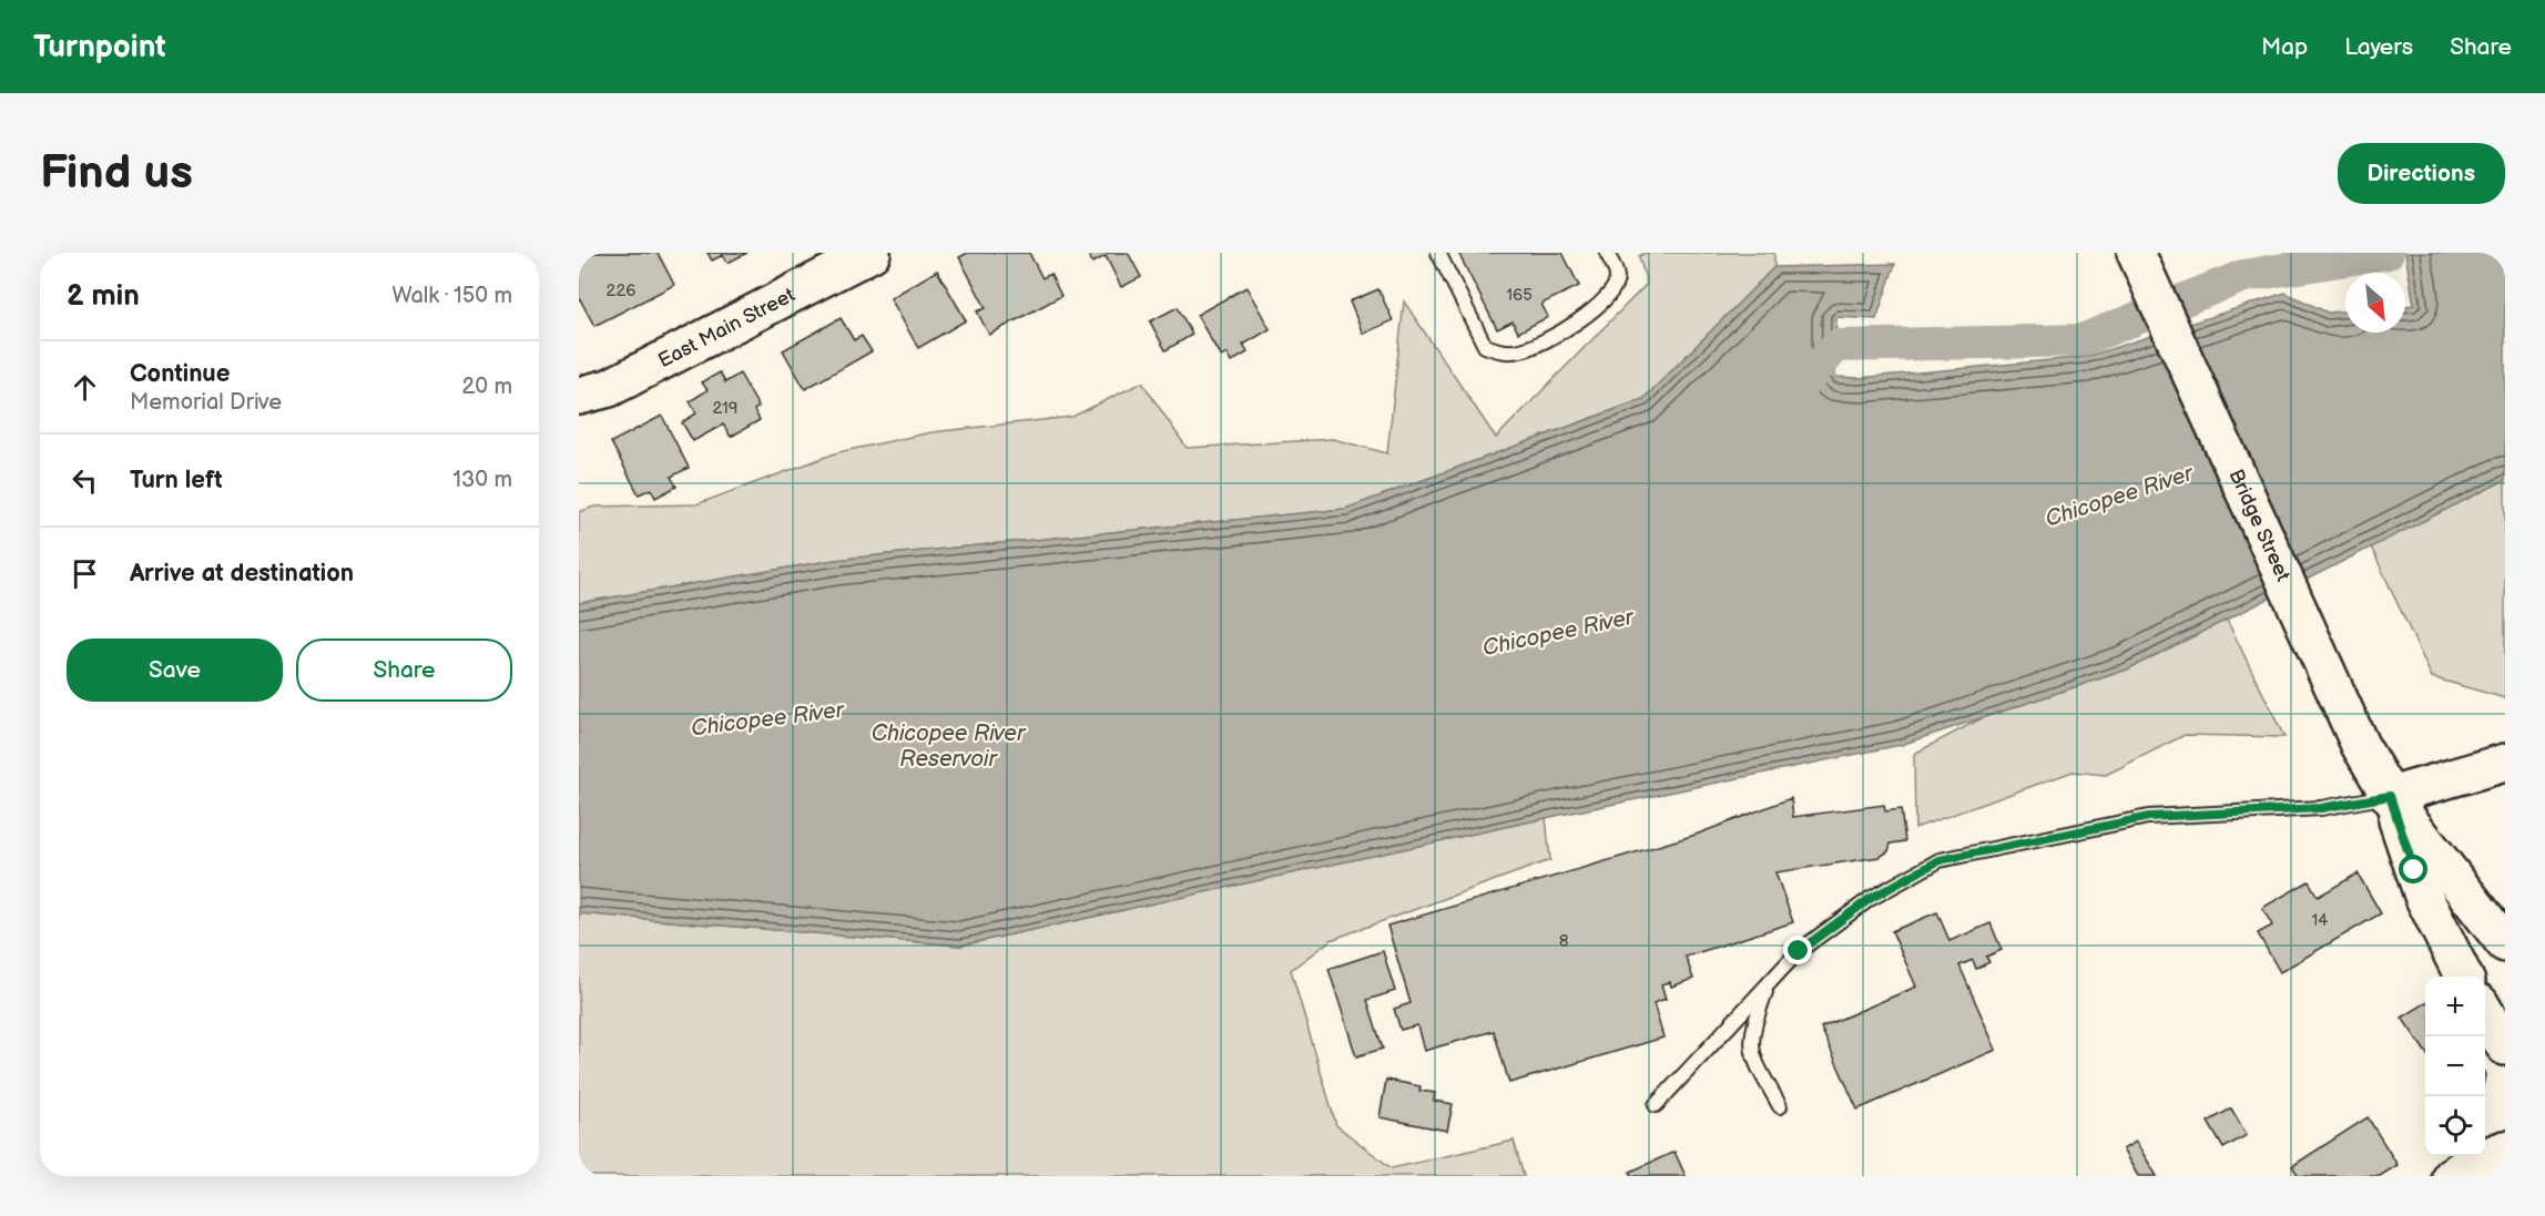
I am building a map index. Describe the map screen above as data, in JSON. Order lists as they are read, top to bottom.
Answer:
{
  "streets": {
    "main road": ["East Main Street", "Bridge Street"]
  },
  "water": ["Chicopee River", "Chicopee River Reservoir"],
  "house_numbers": [
    "226",
    "165",
    "219",
    "14",
    "8"
  ],
  "north": "bottom right",
  "page": {
    "header": "Turnpoint",
    "nav": ["Map", "Layers", "Share"],
    "buttons": [
      "Directions",
      ["Save", "Share"]
    ],
    "title": "Find us",
    "heading": ["2 min", "Walk · 150 m"],
    "list": [
      ["Continue", "Memorial Drive", "20 m"],
      ["Turn left", "130 m"],
      "Arrive at destination"
    ],
    "map_buttons": ["+", "−"]
  }
}
